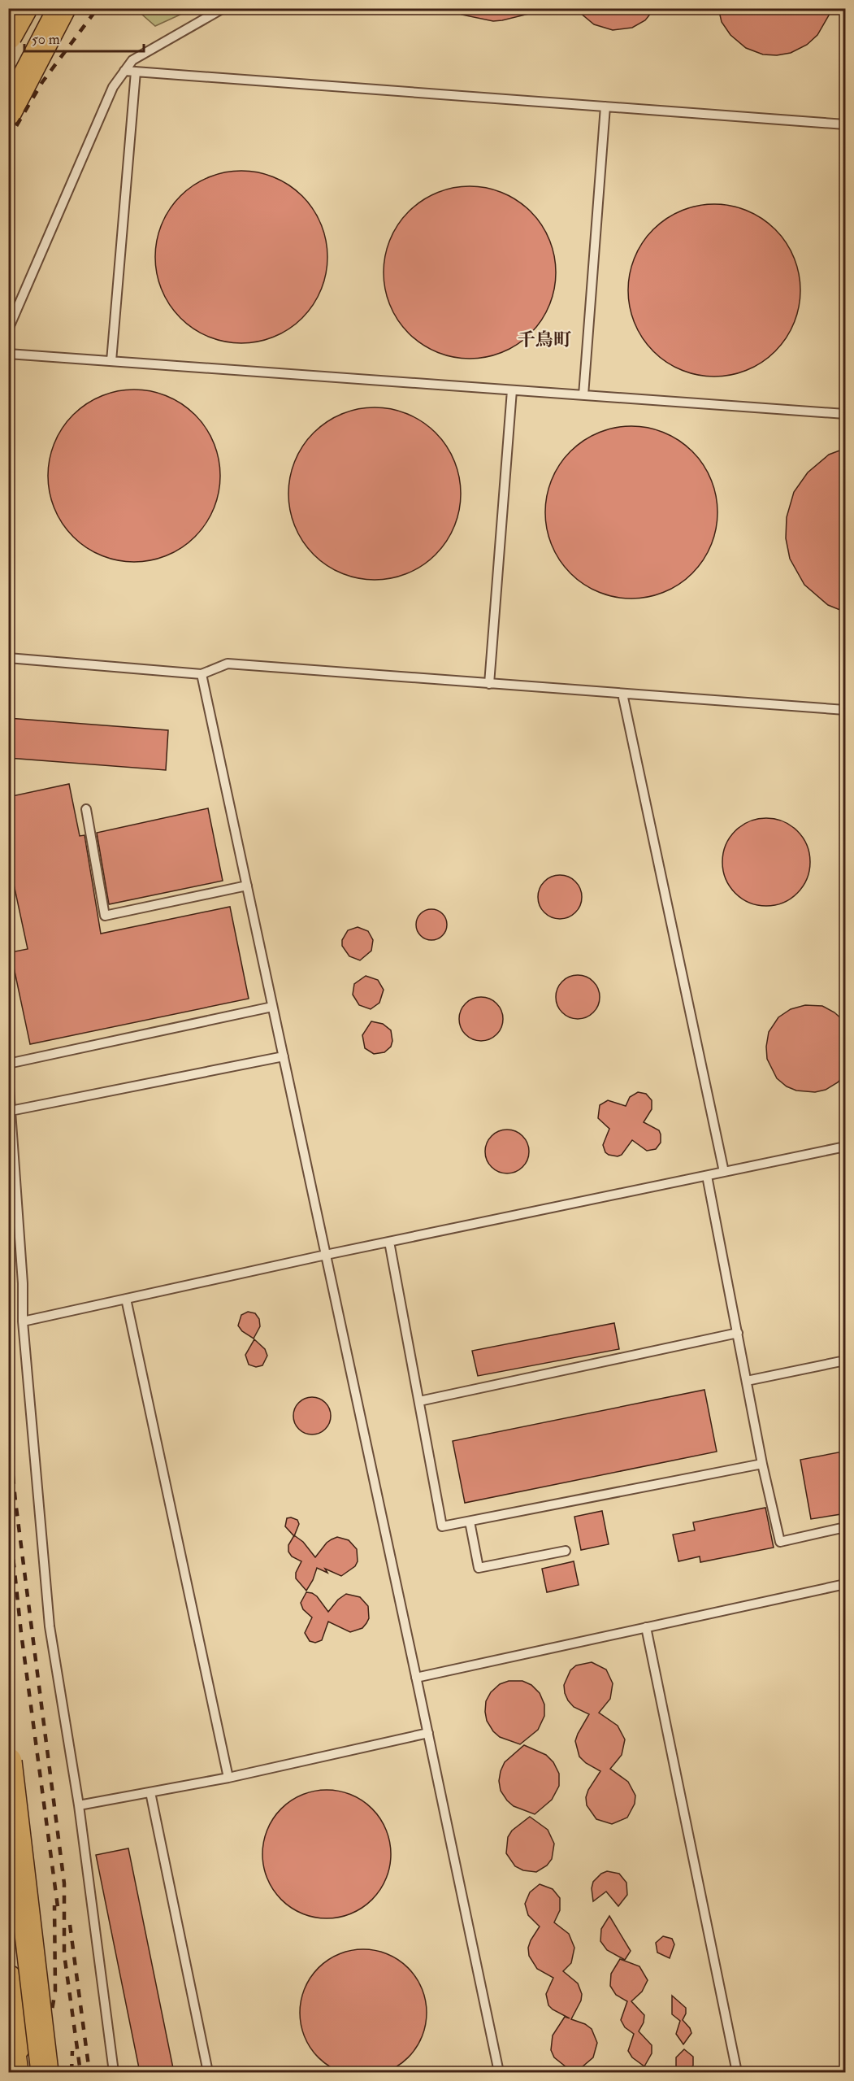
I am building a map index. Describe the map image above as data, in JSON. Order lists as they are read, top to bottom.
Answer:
{
  "districts": ["千鳥町"],
  "scale_bar": "50 m"
}
